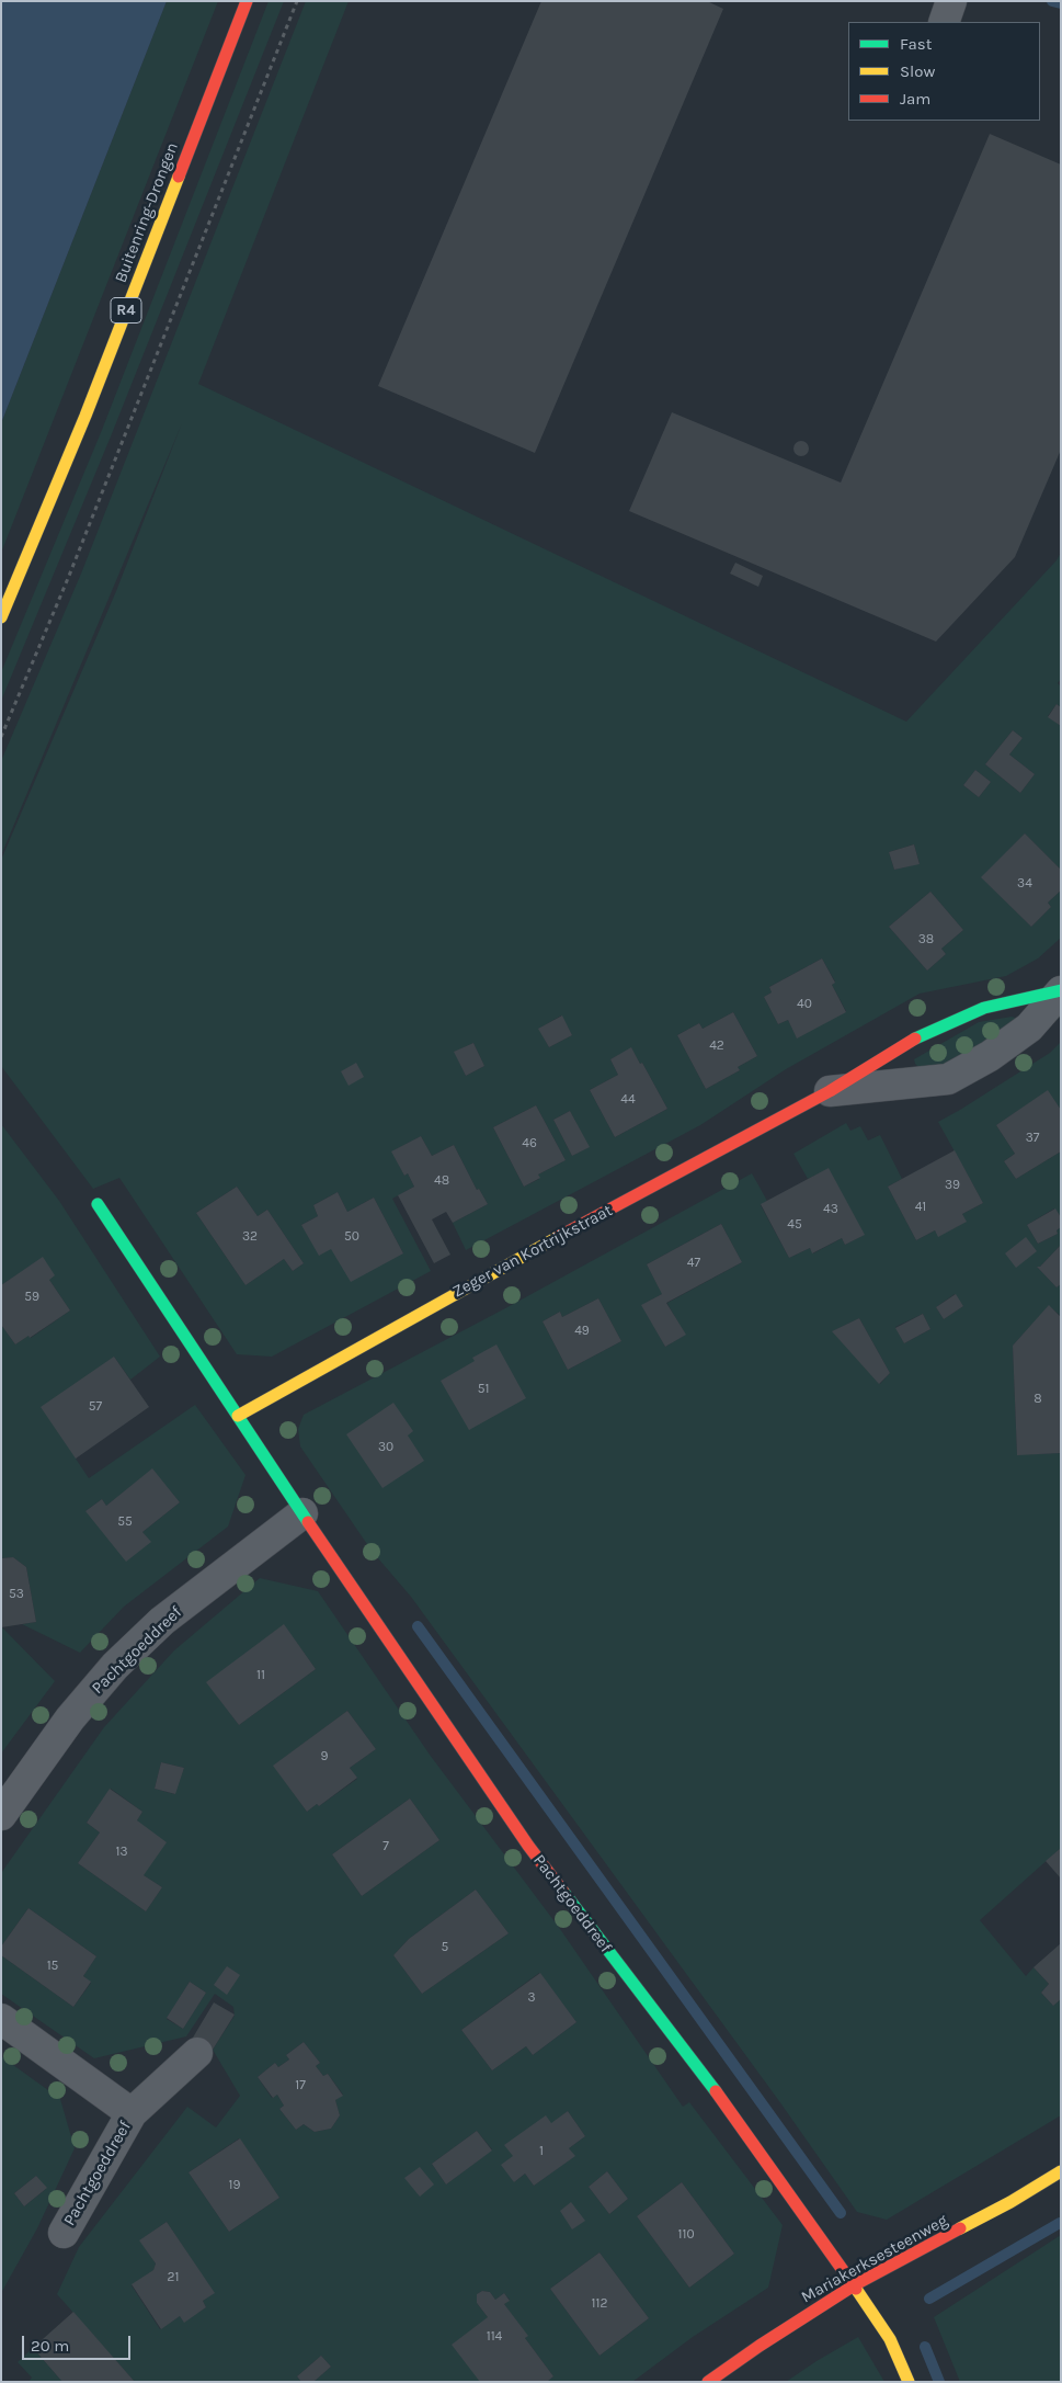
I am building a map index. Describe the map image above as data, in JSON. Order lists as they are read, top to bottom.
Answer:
{
  "streets": {
    "main road": [
      "Buitenring-Drongen",
      "R4",
      "Zeger van Kortrijkstraat",
      "Pachtgoeddreef",
      "Mariakerksesteenweg"
    ]
  },
  "crossings": [
    ["Zeger van Kortrijkstraat", "Pachtgoeddreef"],
    ["Pachtgoeddreef", "Mariakerksesteenweg"]
  ],
  "house_numbers": [
    "34",
    "38",
    "40",
    "42",
    "44",
    "37",
    "46",
    "48",
    "39",
    "41",
    "43",
    "45",
    "32",
    "50",
    "47",
    "59",
    "49",
    "51",
    "8",
    "57",
    "30",
    "55",
    "53",
    "11",
    "9",
    "7",
    "13",
    "5",
    "15",
    "3",
    "17",
    "1",
    "19",
    "110",
    "21",
    "112",
    "114"
  ],
  "legend": ["Fast", "Slow", "Jam"],
  "scale_bar": "20 m"
}
